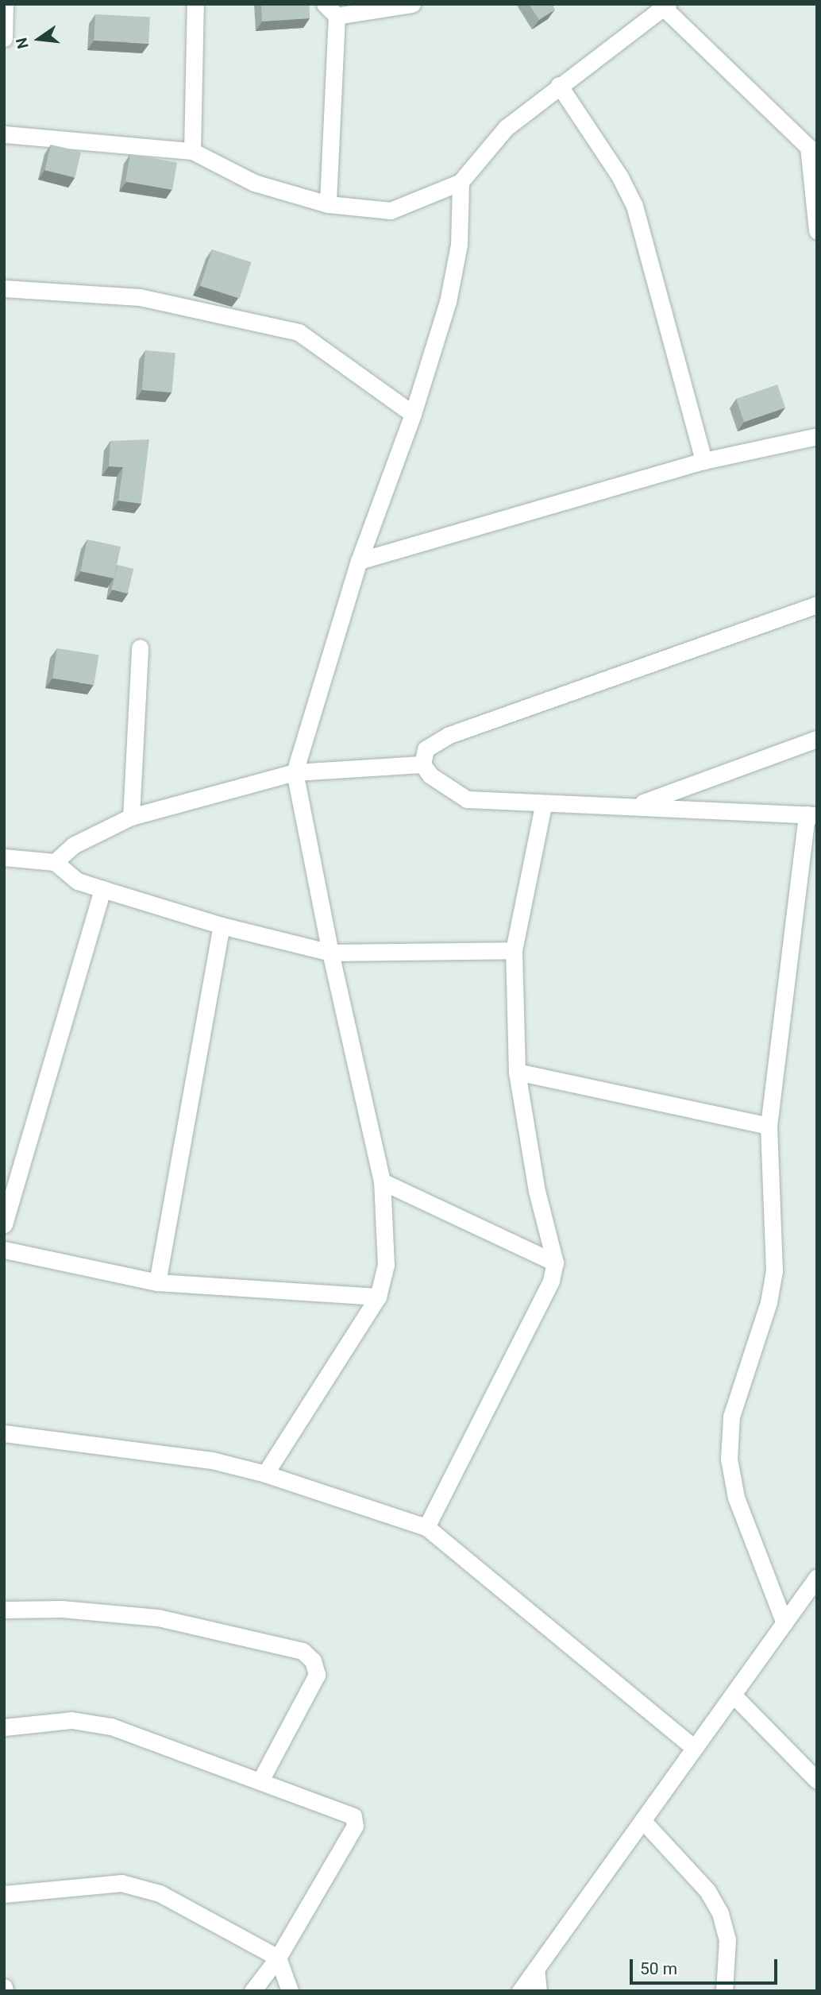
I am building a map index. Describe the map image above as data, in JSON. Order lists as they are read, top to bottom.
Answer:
{
  "scale_bar": "50 m",
  "north": "left"
}
